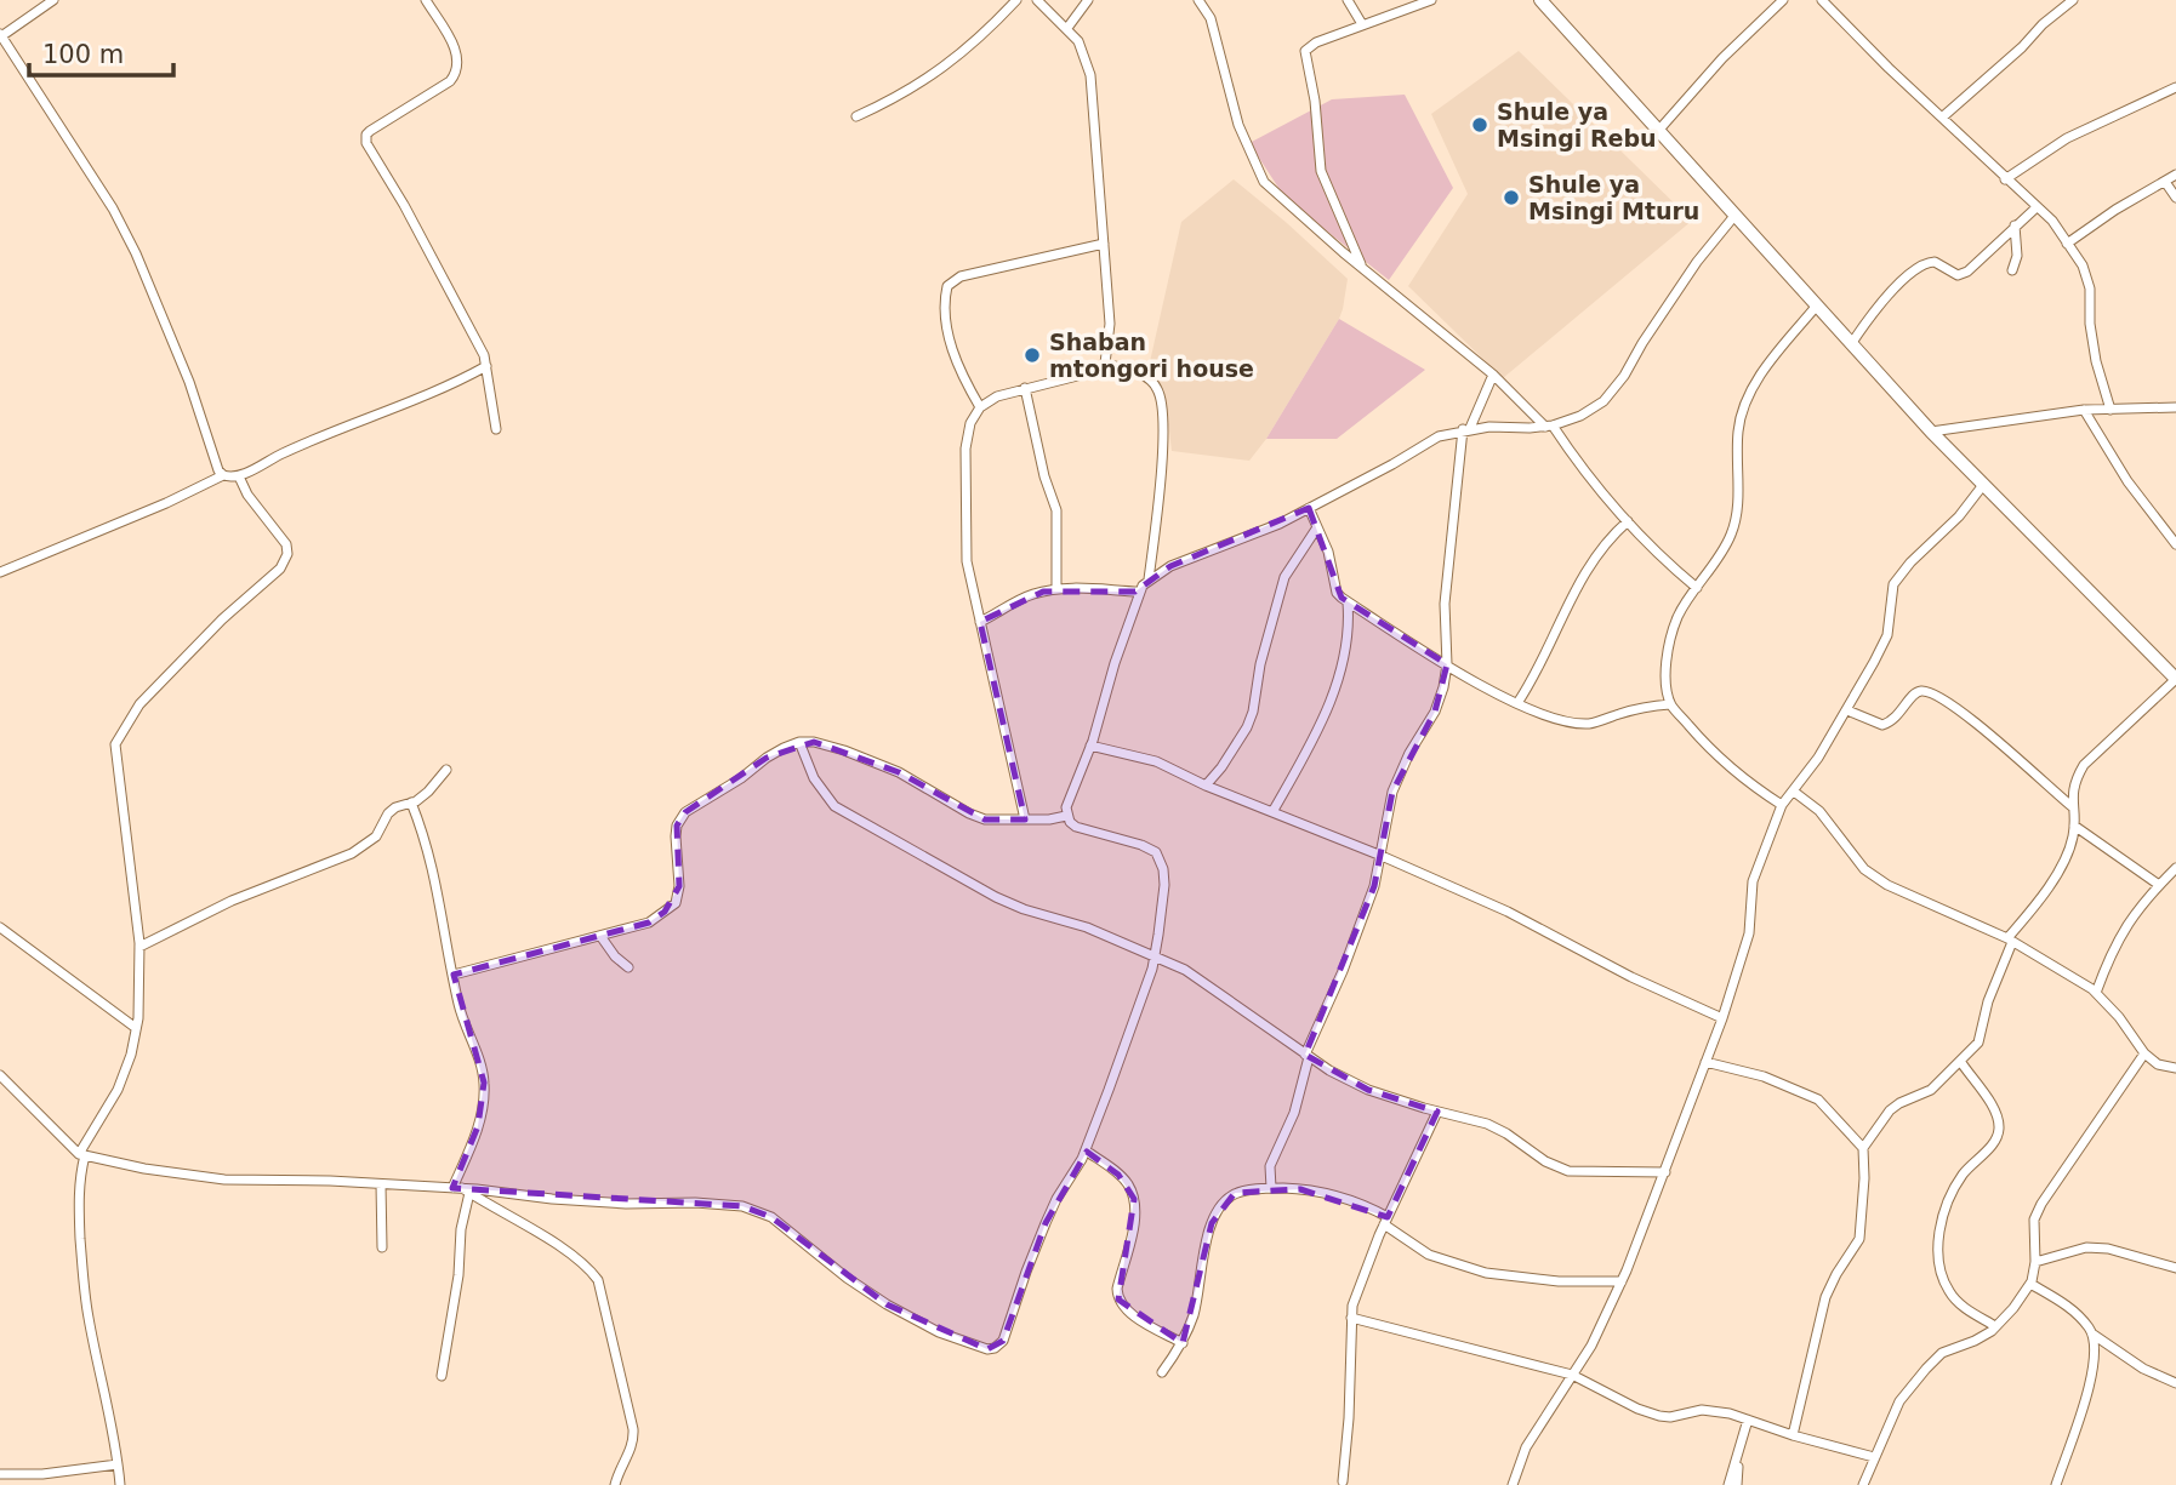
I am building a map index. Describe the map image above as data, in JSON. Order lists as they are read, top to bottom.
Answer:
{
  "places": ["Shule ya Msingi Rebu", "Shule ya Msingi Mturu", "Shaban mtongori house"],
  "scale_bar": "100 m"
}
